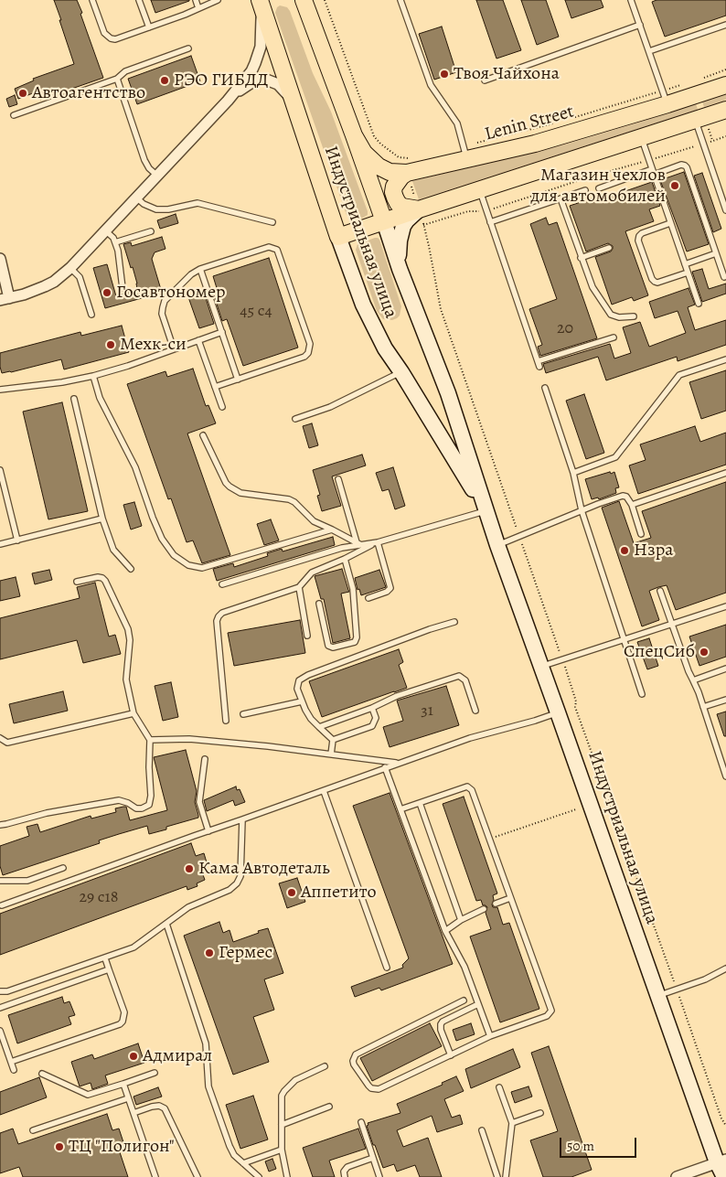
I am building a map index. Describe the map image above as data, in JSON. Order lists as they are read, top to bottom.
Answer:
{
  "streets": {
    "main road": ["Lenin Street", "Индустриальная улица"]
  },
  "crossings": [
    ["Lenin Street", "Индустриальная улица"]
  ],
  "places": [
    "Твоя Чайхона",
    "РЭО ГИБДД",
    "Автоагентство",
    "Магазин чехлов для автомобилей",
    "Госавтономер",
    "Мехк-си",
    "Нзра",
    "СпецСиб",
    "Кама Автодеталь",
    "Аппетито",
    "Гермес",
    "Адмирал",
    "ТЦ \"Полигон\""
  ],
  "house_numbers": [
    "45 с4",
    "20",
    "31",
    "29 с18"
  ],
  "scale_bar": "50 m"
}
